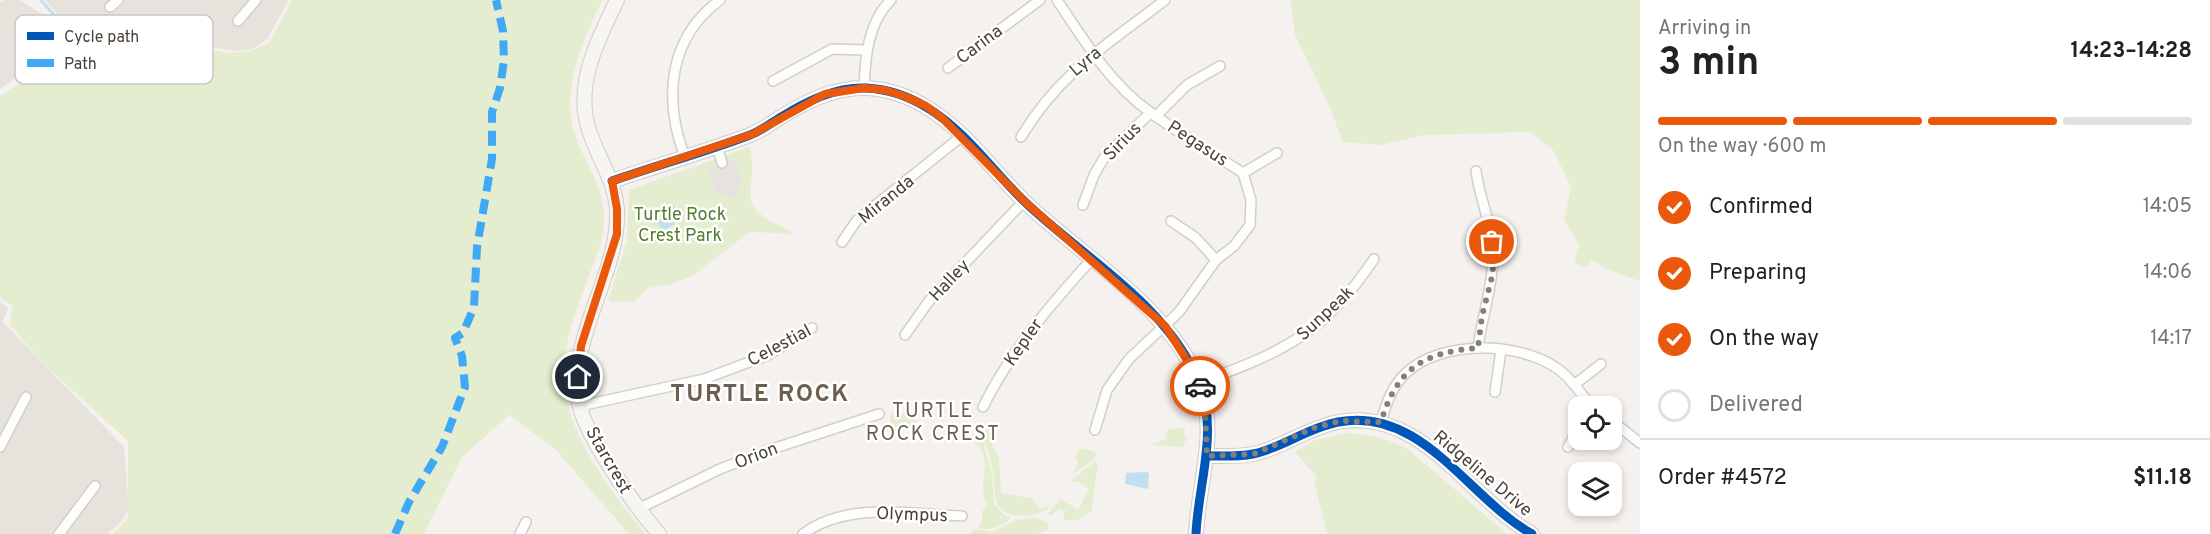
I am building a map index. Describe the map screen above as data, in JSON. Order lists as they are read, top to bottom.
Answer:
{
  "streets": {
    "street": [
      "Carina",
      "Lyra",
      "Sirius",
      "Pegasus",
      "Miranda",
      "Halley",
      "Sunpeak",
      "Kepler",
      "Celestial",
      "Orion",
      "Starcrest",
      "Ridgeline Drive",
      "Olympus"
    ]
  },
  "crossings": [
    ["Lyra", "Pegasus"],
    ["Sirius", "Pegasus"],
    ["Celestial", "Starcrest"],
    ["Orion", "Starcrest"]
  ],
  "districts": ["TURTLE ROCK", "TURTLE ROCK CREST"],
  "parks": ["Turtle Rock Crest Park"],
  "legend": ["Cycle path", "Path"],
  "page": {
    "heading": ["3 min", "Arriving in", "14:23–14:28"],
    "panel": ["Order #4572", "$11.18"],
    "bar": "On the way · 600 m",
    "list": [
      ["Confirmed", "14:05"],
      ["Preparing", "14:06"],
      ["On the way", "14:17"],
      "Delivered"
    ]
  }
}
